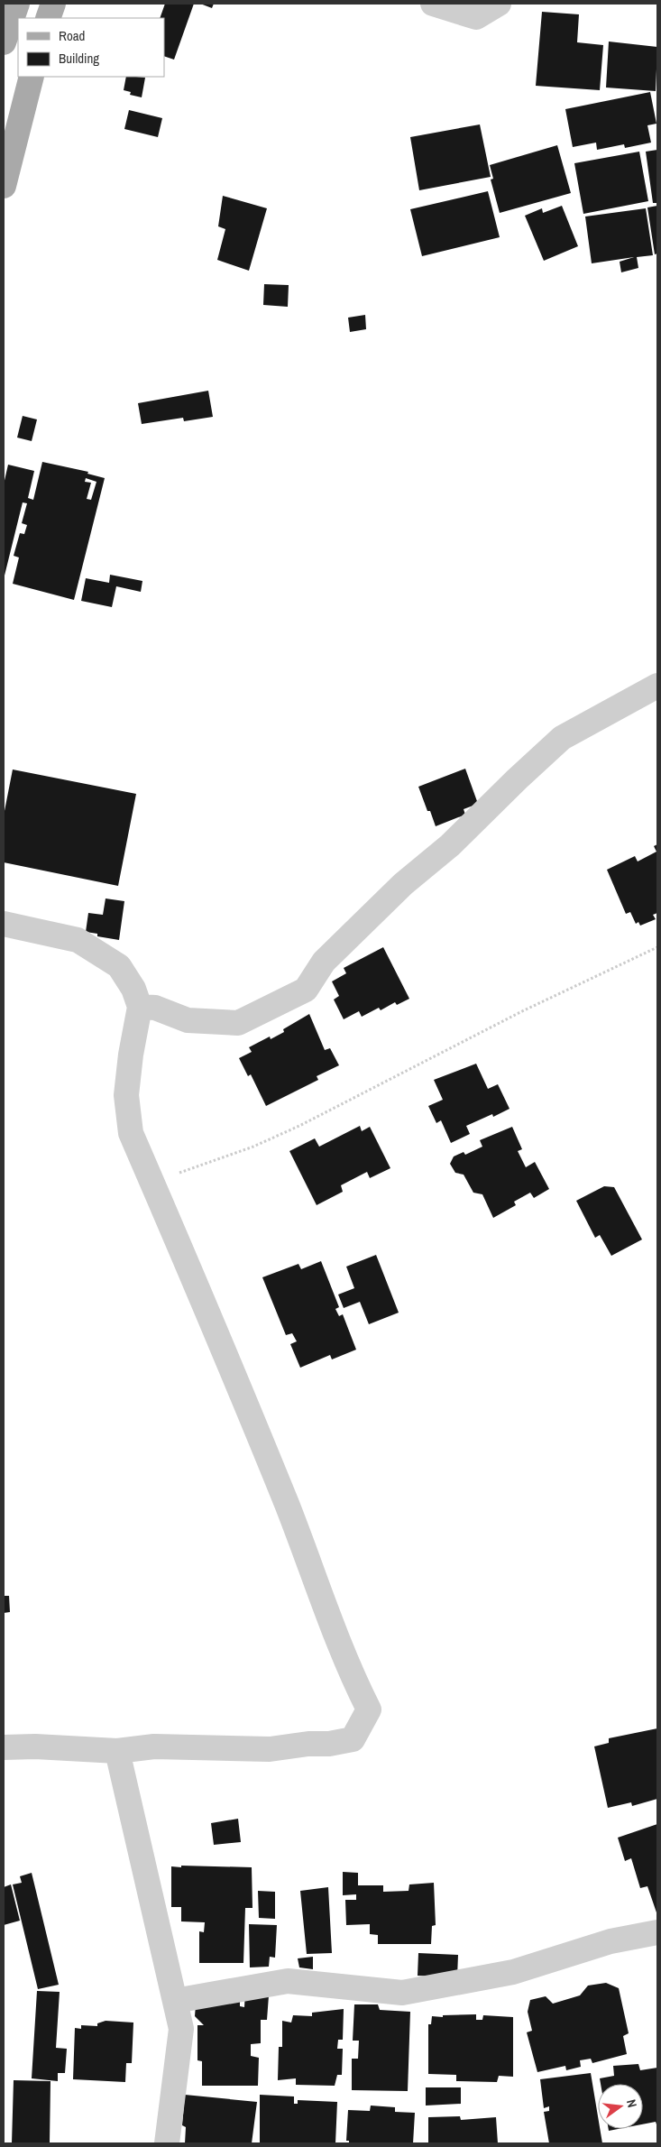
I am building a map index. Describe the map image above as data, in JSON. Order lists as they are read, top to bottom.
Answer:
{
  "legend": ["Road", "Building"],
  "north": "right"
}
